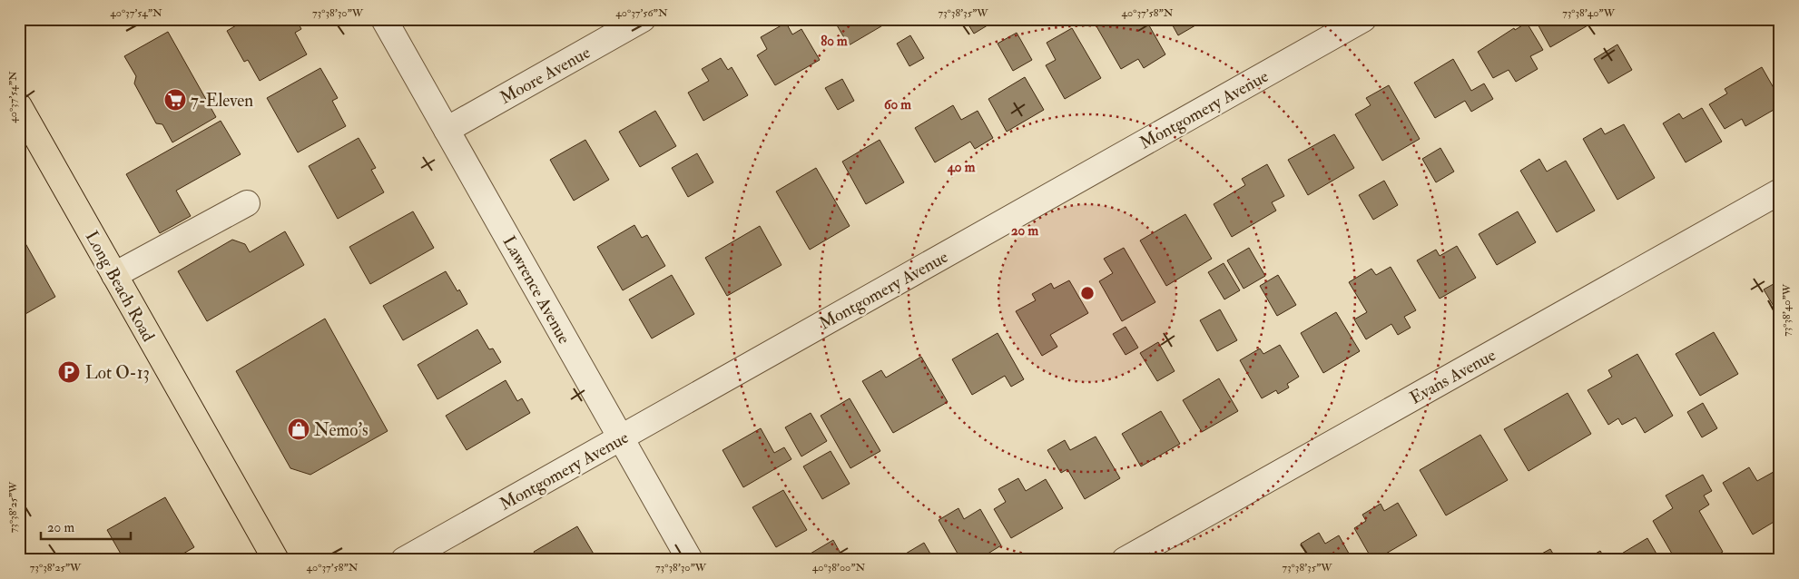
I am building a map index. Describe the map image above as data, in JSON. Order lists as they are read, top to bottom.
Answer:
{
  "streets": {
    "main road": ["Long Beach Road"],
    "street": [
      "Moore Avenue",
      "Montgomery Avenue",
      "Lawrence Avenue",
      "Evans Avenue"
    ]
  },
  "crossings": [
    ["Moore Avenue", "Lawrence Avenue"],
    ["Montgomery Avenue", "Lawrence Avenue"]
  ],
  "places": {
    "supermarket": ["7-Eleven"],
    "parking": ["Lot O-13"],
    "shop": ["Nemo's"]
  },
  "scale_bar": "20 m",
  "coordinates": [
    "40°37'54\"N",
    "73°38'30\"W",
    "40°37'56\"N",
    "73°38'35\"W",
    "40°37'58\"N",
    "73°38'40\"W",
    "73°38'25\"W",
    "40°38'00\"N"
  ],
  "rings": [
    "80 m",
    "60 m",
    "40 m",
    "20 m"
  ]
}
